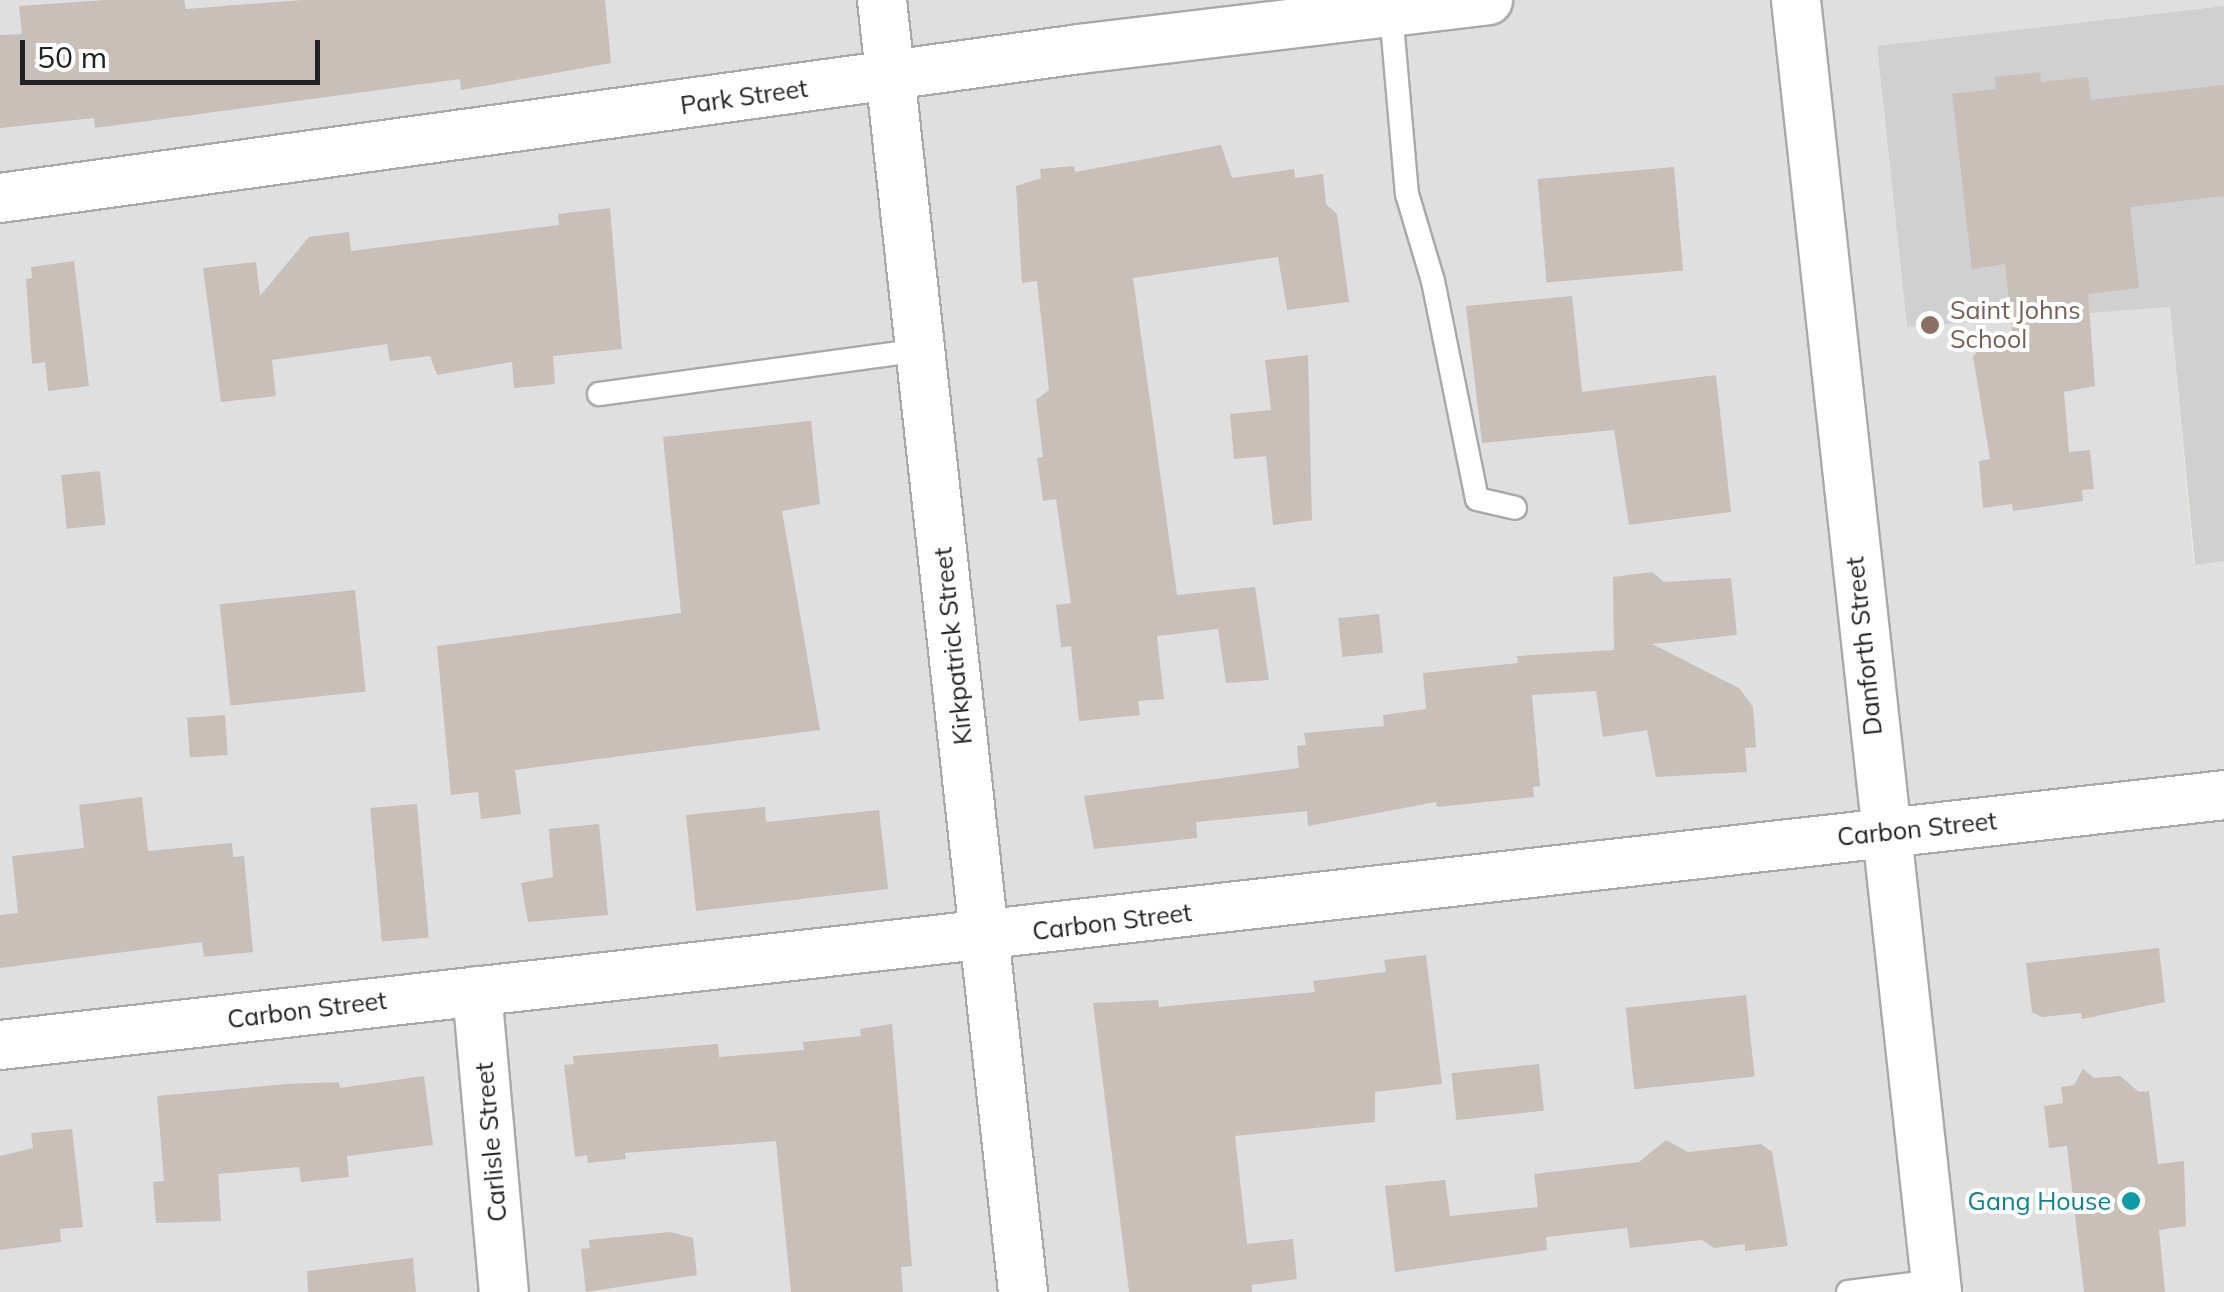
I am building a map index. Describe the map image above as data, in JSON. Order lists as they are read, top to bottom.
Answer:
{
  "streets": {
    "street": [
      "Park Street",
      "Kirkpatrick Street",
      "Danforth Street",
      "Carbon Street",
      "Carlisle Street"
    ]
  },
  "crossings": [
    ["Park Street", "Kirkpatrick Street"],
    ["Kirkpatrick Street", "Carbon Street"],
    ["Danforth Street", "Carbon Street"],
    ["Carbon Street", "Carlisle Street"]
  ],
  "places": ["Saint Johns School", "Gang House"],
  "scale_bar": "50 m"
}
